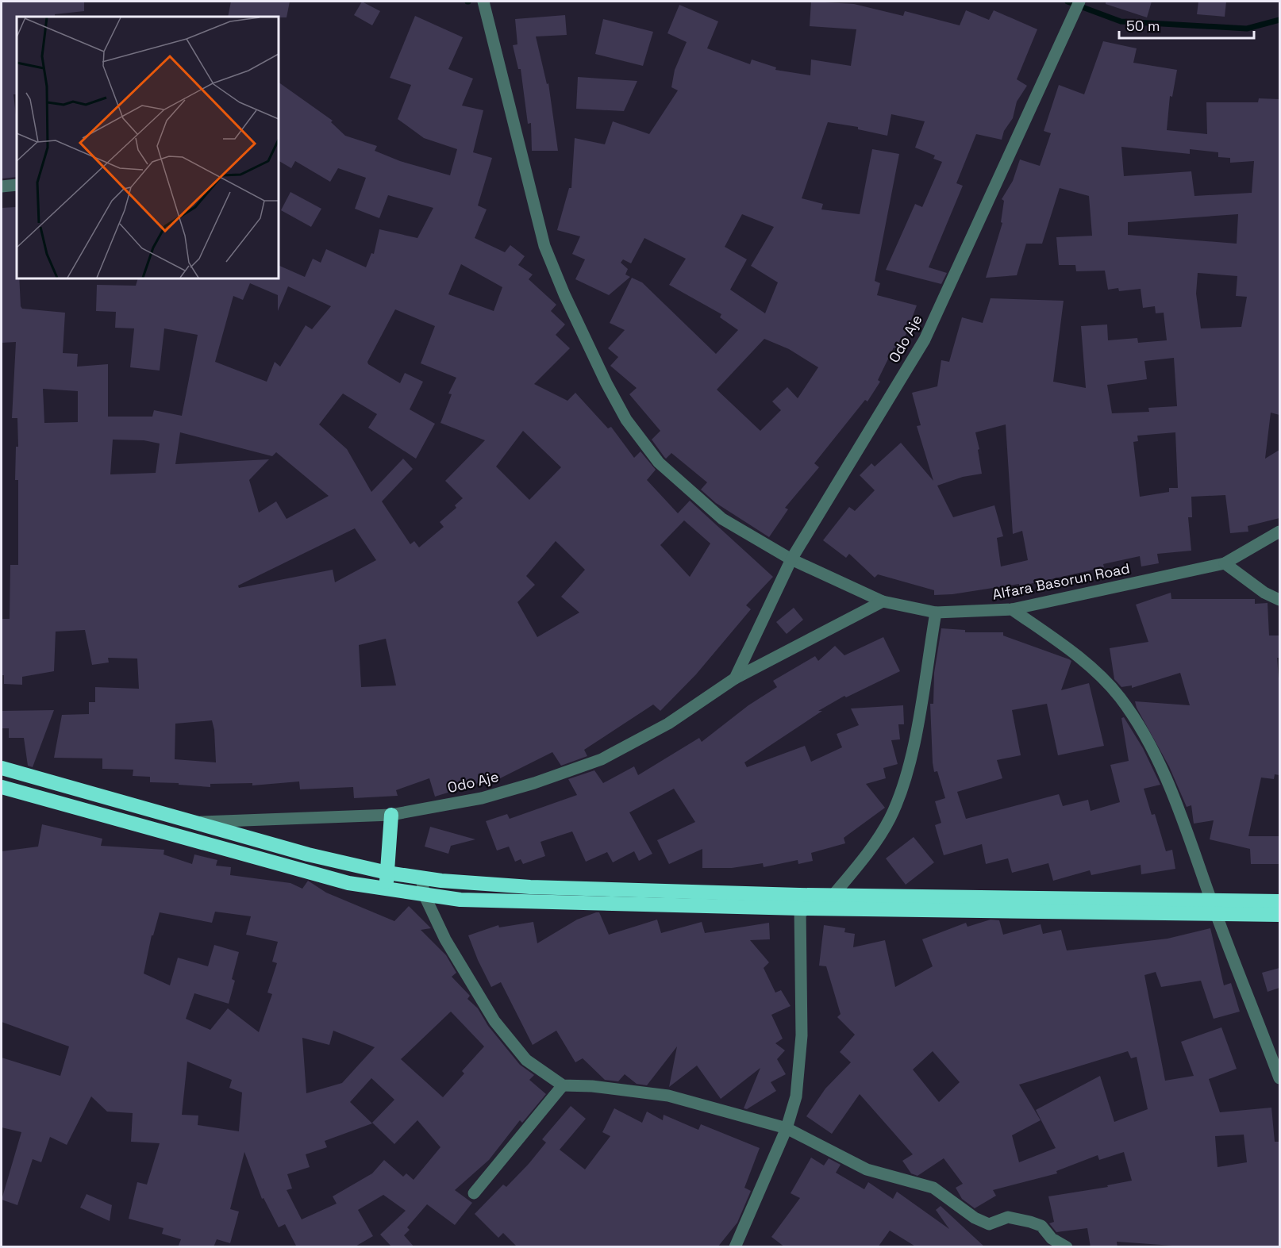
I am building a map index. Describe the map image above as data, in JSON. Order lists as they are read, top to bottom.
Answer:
{
  "streets": {
    "street": ["Odo Aje", "Alfara Basorun Road"]
  },
  "crossings": [
    ["Odo Aje", "Alfara Basorun Road"]
  ],
  "scale_bar": "50 m"
}
